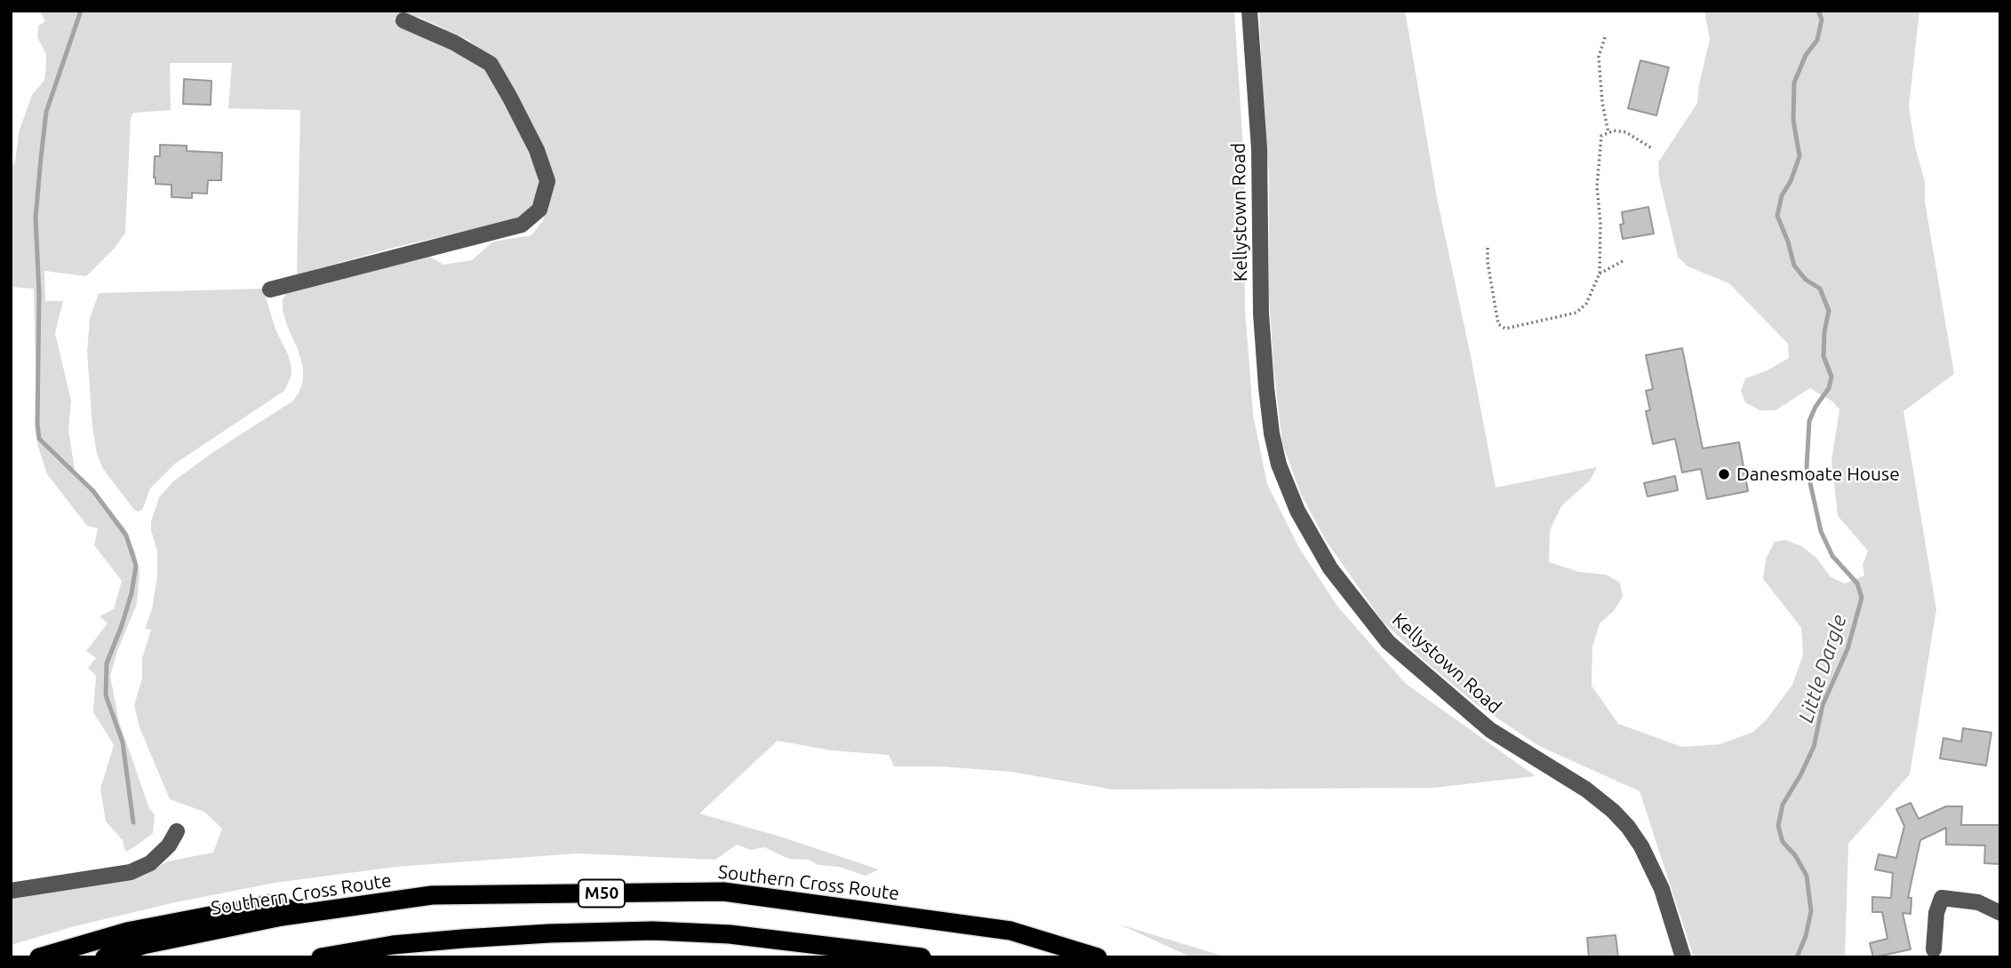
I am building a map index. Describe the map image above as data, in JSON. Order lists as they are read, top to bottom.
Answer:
{
  "streets": {
    "highway": ["Southern Cross Route", "M50"],
    "street": ["Kellystown Road"]
  },
  "water": ["Little Dargle"],
  "places": ["Danesmoate House"]
}
